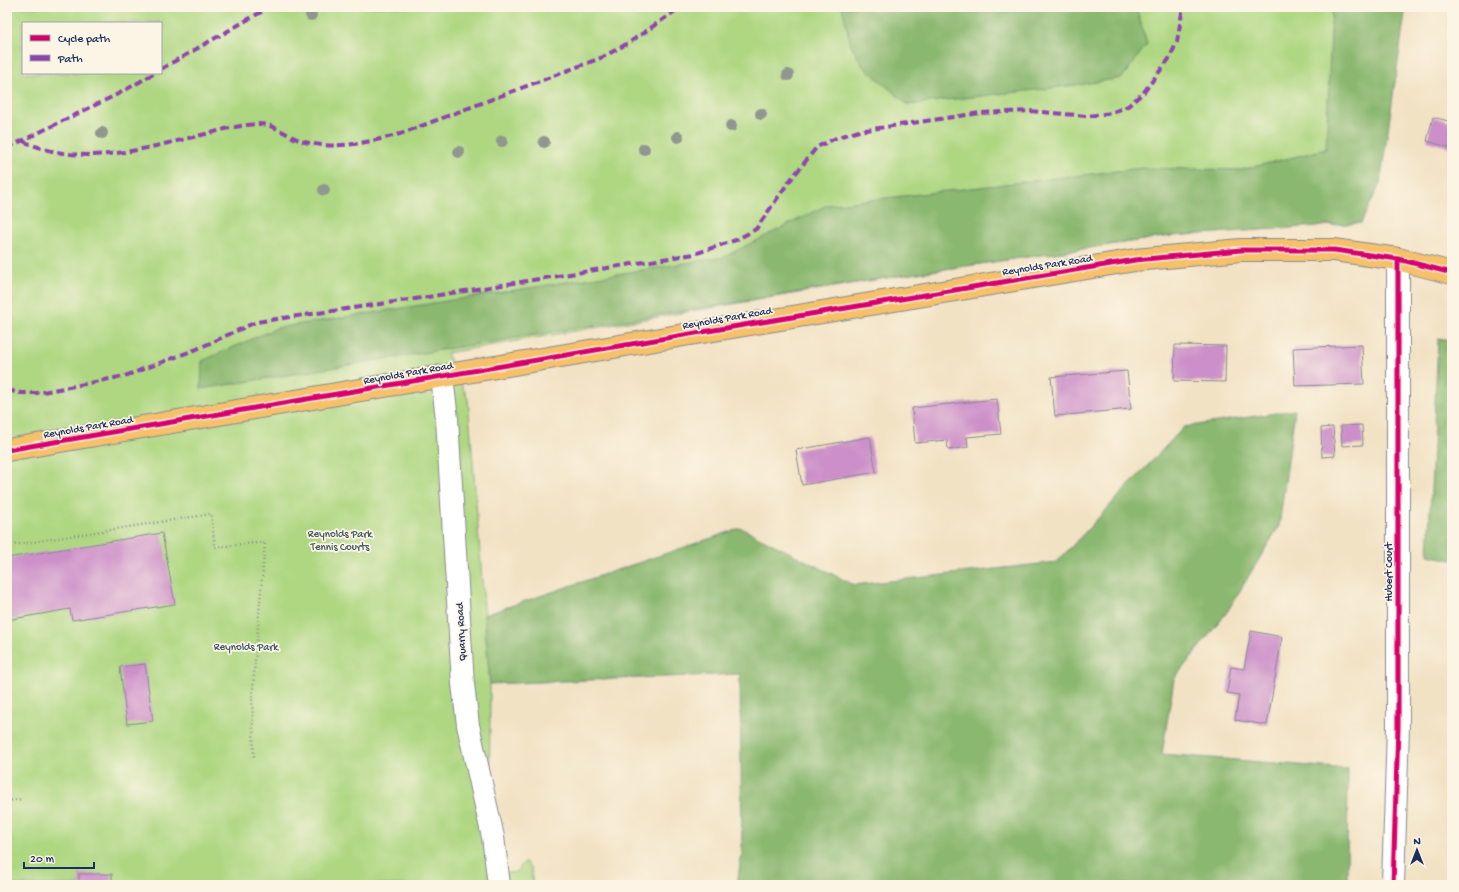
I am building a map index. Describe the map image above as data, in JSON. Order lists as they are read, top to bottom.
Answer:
{
  "streets": {
    "main road": ["Reynolds Park Road"],
    "street": ["Hubert Court", "Quarry Road"]
  },
  "crossings": [
    ["Reynolds Park Road", "Hubert Court"],
    ["Reynolds Park Road", "Quarry Road"]
  ],
  "parks": ["Reynolds Park Tennis Courts", "Reynolds Park"],
  "legend": ["Cycle path", "Path"],
  "scale_bar": "20 m",
  "north": "top"
}
